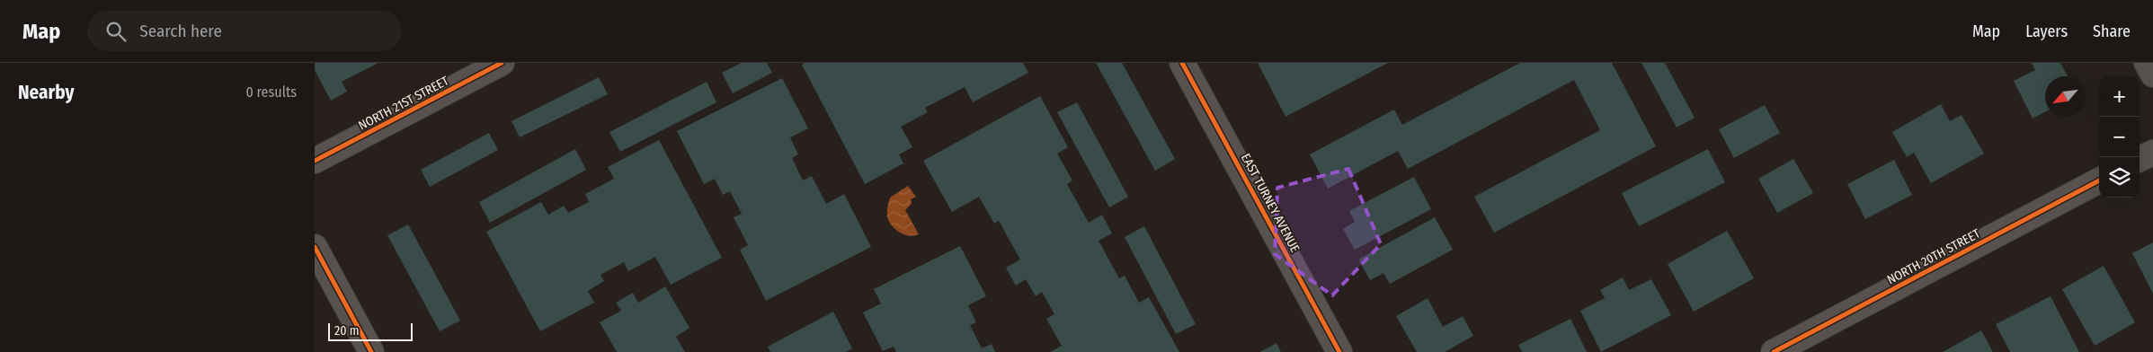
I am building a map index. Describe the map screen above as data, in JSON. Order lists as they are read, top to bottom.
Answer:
{
  "streets": {
    "street": ["NORTH 21ST STREET", "EAST TURNEY AVENUE", "NORTH 20TH STREET"]
  },
  "scale_bar": "20 m",
  "north": "bottom left",
  "page": {
    "header": "Map",
    "search": "Search here",
    "nav": ["Map", "Layers", "Share"],
    "heading": ["Nearby", "0 results"],
    "map_buttons": ["+", "−"],
    "scale": "20 m"
  }
}
